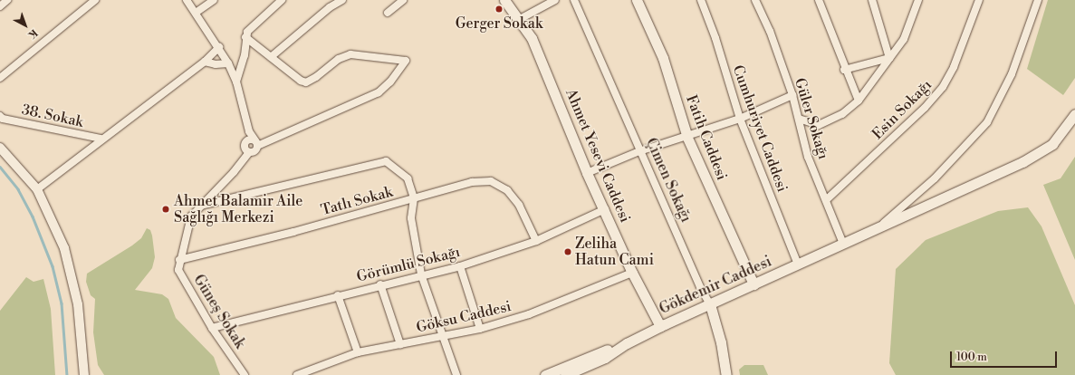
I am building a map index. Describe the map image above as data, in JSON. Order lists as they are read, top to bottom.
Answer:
{
  "streets": {
    "main road": [
      "Fatih Caddesi",
      "Ahmet Yesevi Caddesi",
      "Çimen Sokağı",
      "Gökdemir Caddesi"
    ],
    "street": [
      "Esin Sokağı",
      "38. Sokak",
      "Güler Sokağı",
      "Cumhuriyet Caddesi",
      "Tatlı Sokak",
      "Görümlü Sokağı",
      "Güneş Sokak",
      "Göksu Caddesi"
    ]
  },
  "crossings": [
    ["Esin Sokağı", "Güler Sokağı"],
    ["Güler Sokağı", "Gökdemir Caddesi"],
    ["Cumhuriyet Caddesi", "Gökdemir Caddesi"],
    ["Fatih Caddesi", "Gökdemir Caddesi"],
    ["Ahmet Yesevi Caddesi", "Görümlü Sokağı"],
    ["Ahmet Yesevi Caddesi", "Gökdemir Caddesi"],
    ["Ahmet Yesevi Caddesi", "Göksu Caddesi"],
    ["Çimen Sokağı", "Gökdemir Caddesi"],
    ["Tatlı Sokak", "Görümlü Sokağı"],
    ["Tatlı Sokak", "Güneş Sokak"],
    ["Görümlü Sokağı", "Güneş Sokak"]
  ],
  "places": ["Gerger Sokak", "Ahmet Balamir Aile Sağlığı Merkezi", "Zeliha Hatun Cami"],
  "scale_bar": "100 m",
  "north": "bottom right"
}
